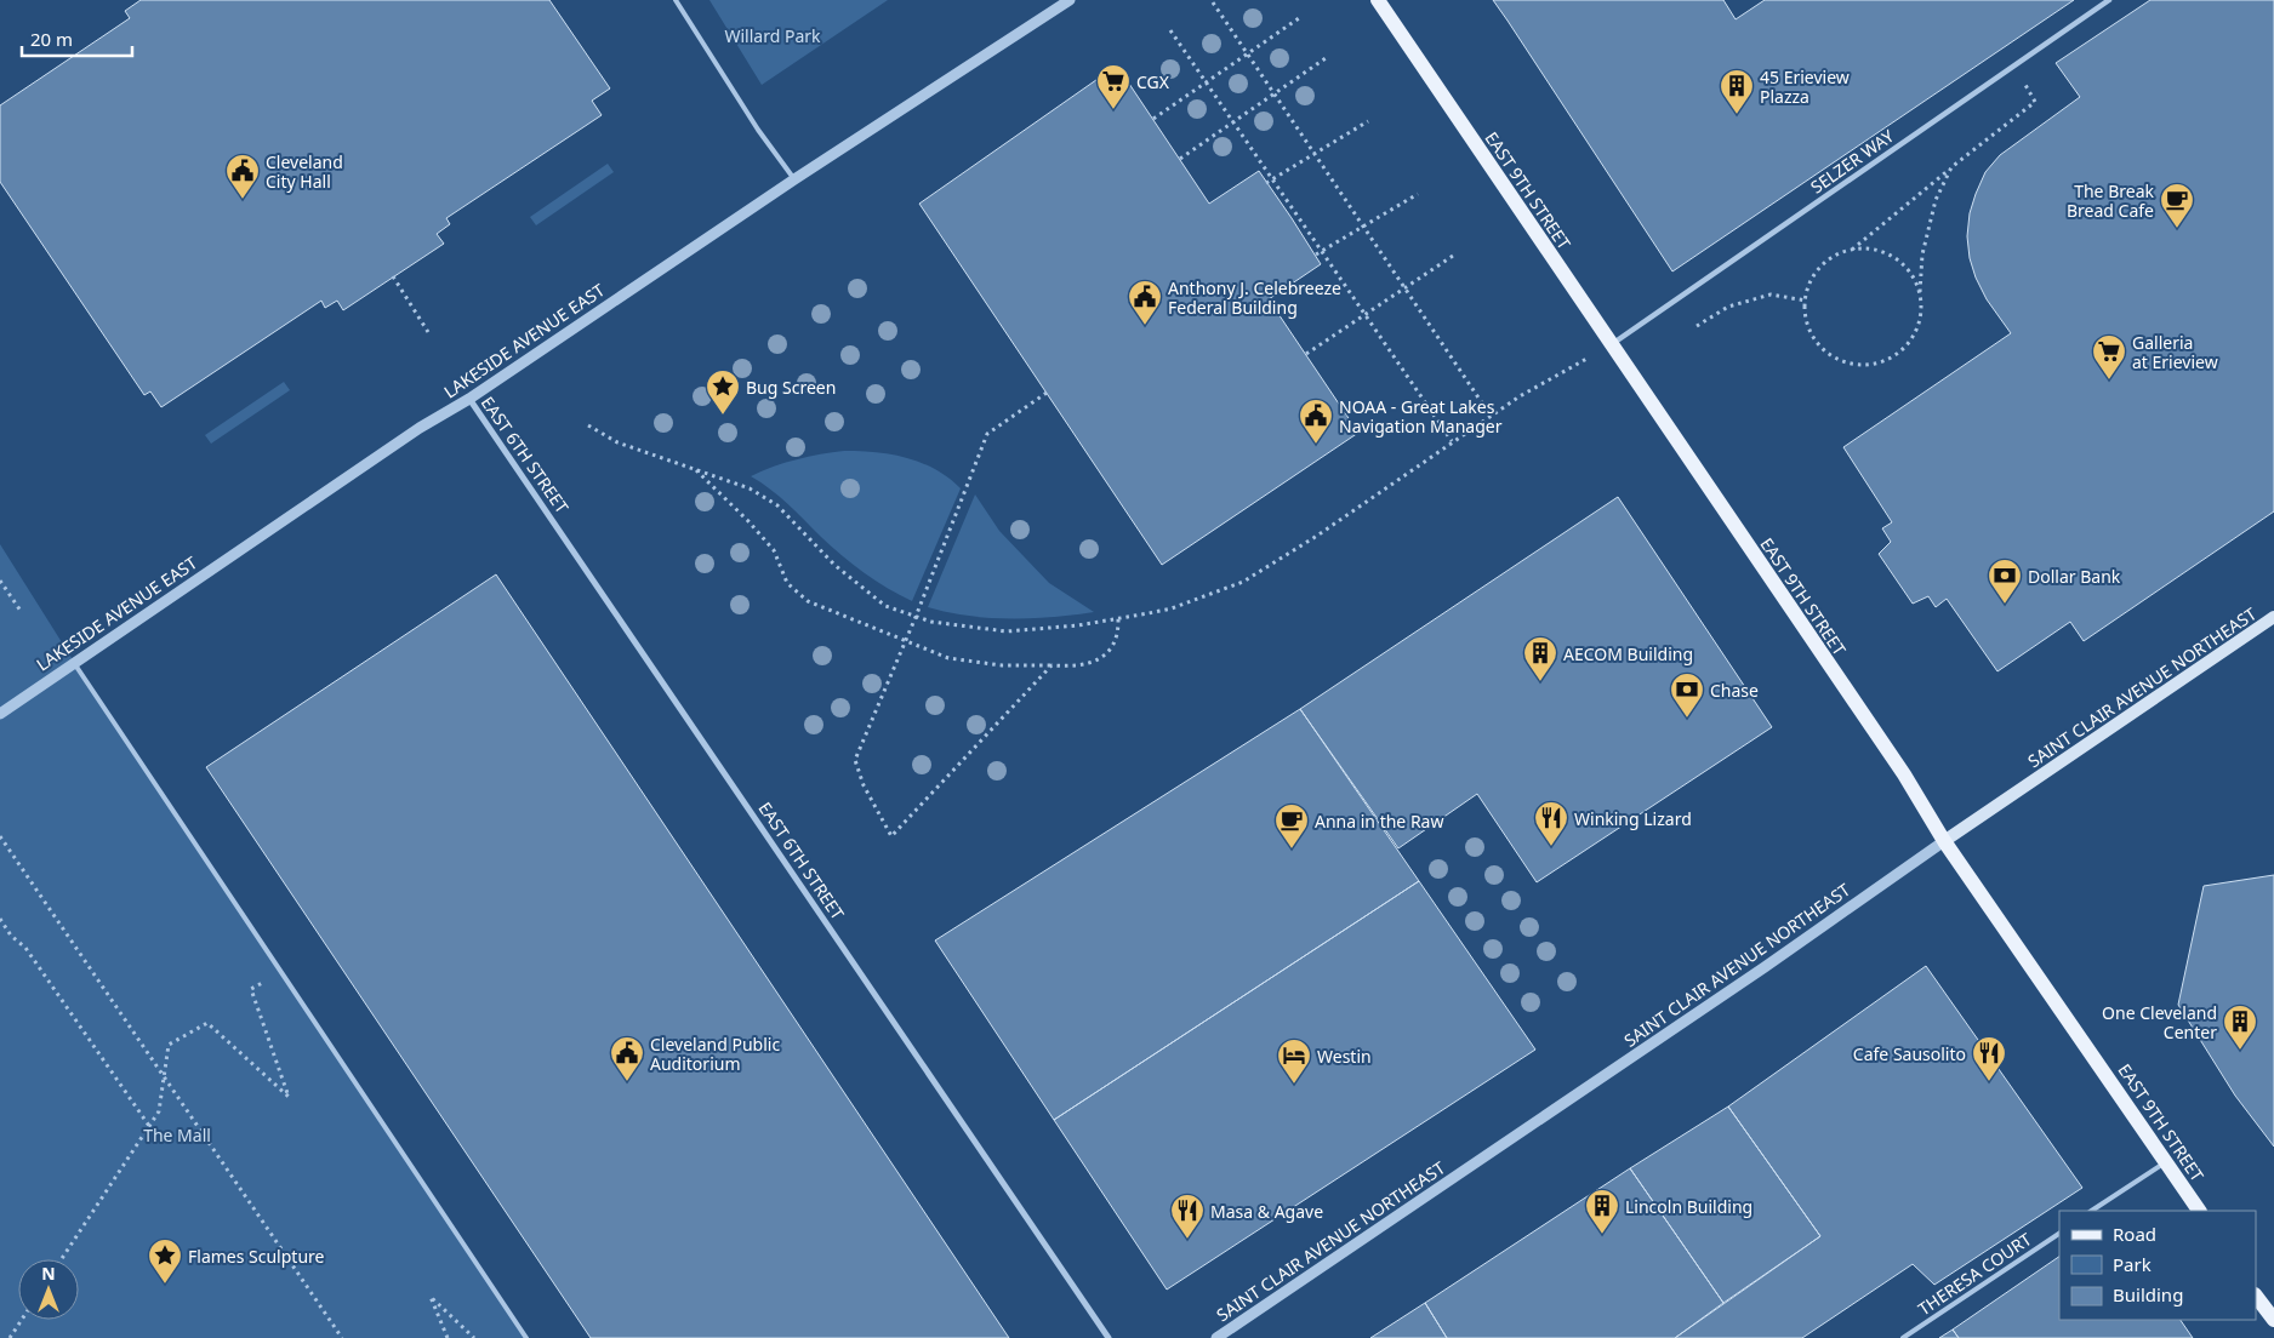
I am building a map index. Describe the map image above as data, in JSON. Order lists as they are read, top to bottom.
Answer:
{
  "streets": {
    "main road": ["EAST 9TH STREET", "SAINT CLAIR AVENUE NORTHEAST"],
    "street": ["SELZER WAY", "LAKESIDE AVENUE EAST", "EAST 6TH STREET"],
    "lane": ["THERESA COURT"]
  },
  "crossings": [
    ["SELZER WAY", "EAST 9TH STREET"],
    ["EAST 9TH STREET", "SAINT CLAIR AVENUE NORTHEAST"],
    ["LAKESIDE AVENUE EAST", "EAST 6TH STREET"]
  ],
  "parks": ["Willard Park", "The Mall"],
  "places": {
    "supermarket": ["CGX", "Galleria at Erieview"],
    "building": [
      "45 Erieview Plazza",
      "AECOM Building",
      "One Cleveland Center",
      "Lincoln Building"
    ],
    "public building": [
      "Cleveland City Hall",
      "Anthony J. Celebreeze Federal Building",
      "NOAA - Great Lakes Navigation Manager",
      "Cleveland Public Auditorium"
    ],
    "cafe": ["The Break Bread Cafe", "Anna in the Raw"],
    "place": ["Bug Screen", "Flames Sculpture"],
    "bank": ["Dollar Bank", "Chase"],
    "restaurant": ["Winking Lizard", "Cafe Sausolito", "Masa & Agave"],
    "hotel": ["Westin"]
  },
  "legend": ["Road", "Park", "Building"],
  "scale_bar": "20 m",
  "north": "top"
}
